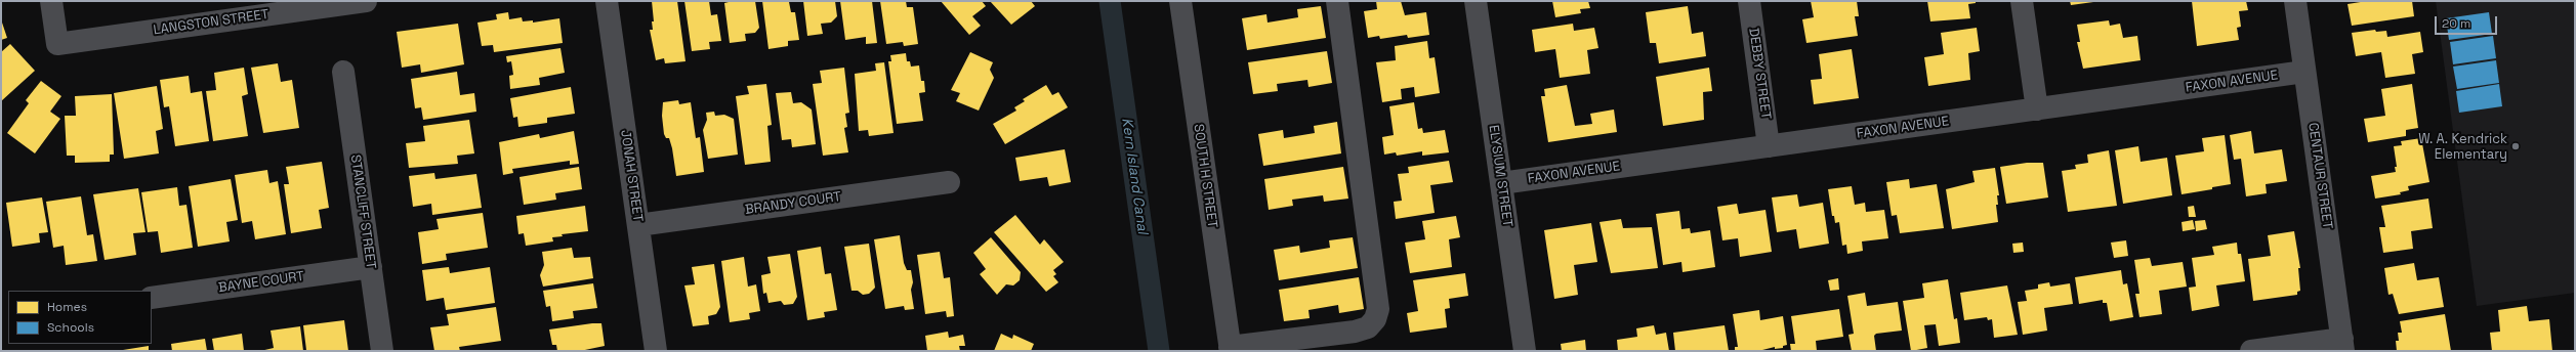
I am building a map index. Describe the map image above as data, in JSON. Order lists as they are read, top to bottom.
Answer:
{
  "streets": {
    "street": [
      "LANGSTON STREET",
      "DEBBY STREET",
      "FAXON AVENUE",
      "JONAH STREET",
      "SOUTH H STREET",
      "ELYSIUM STREET",
      "CENTAUR STREET",
      "BRANDY COURT",
      "STANCLIFF STREET",
      "BAYNE COURT"
    ]
  },
  "crossings": [
    ["DEBBY STREET", "FAXON AVENUE"],
    ["FAXON AVENUE", "ELYSIUM STREET"],
    ["FAXON AVENUE", "CENTAUR STREET"],
    ["JONAH STREET", "BRANDY COURT"],
    ["STANCLIFF STREET", "BAYNE COURT"]
  ],
  "water": ["Kern Island Canal"],
  "places": ["W. A. Kendrick Elementary"],
  "legend": ["Homes", "Schools"],
  "scale_bar": "20 m"
}
